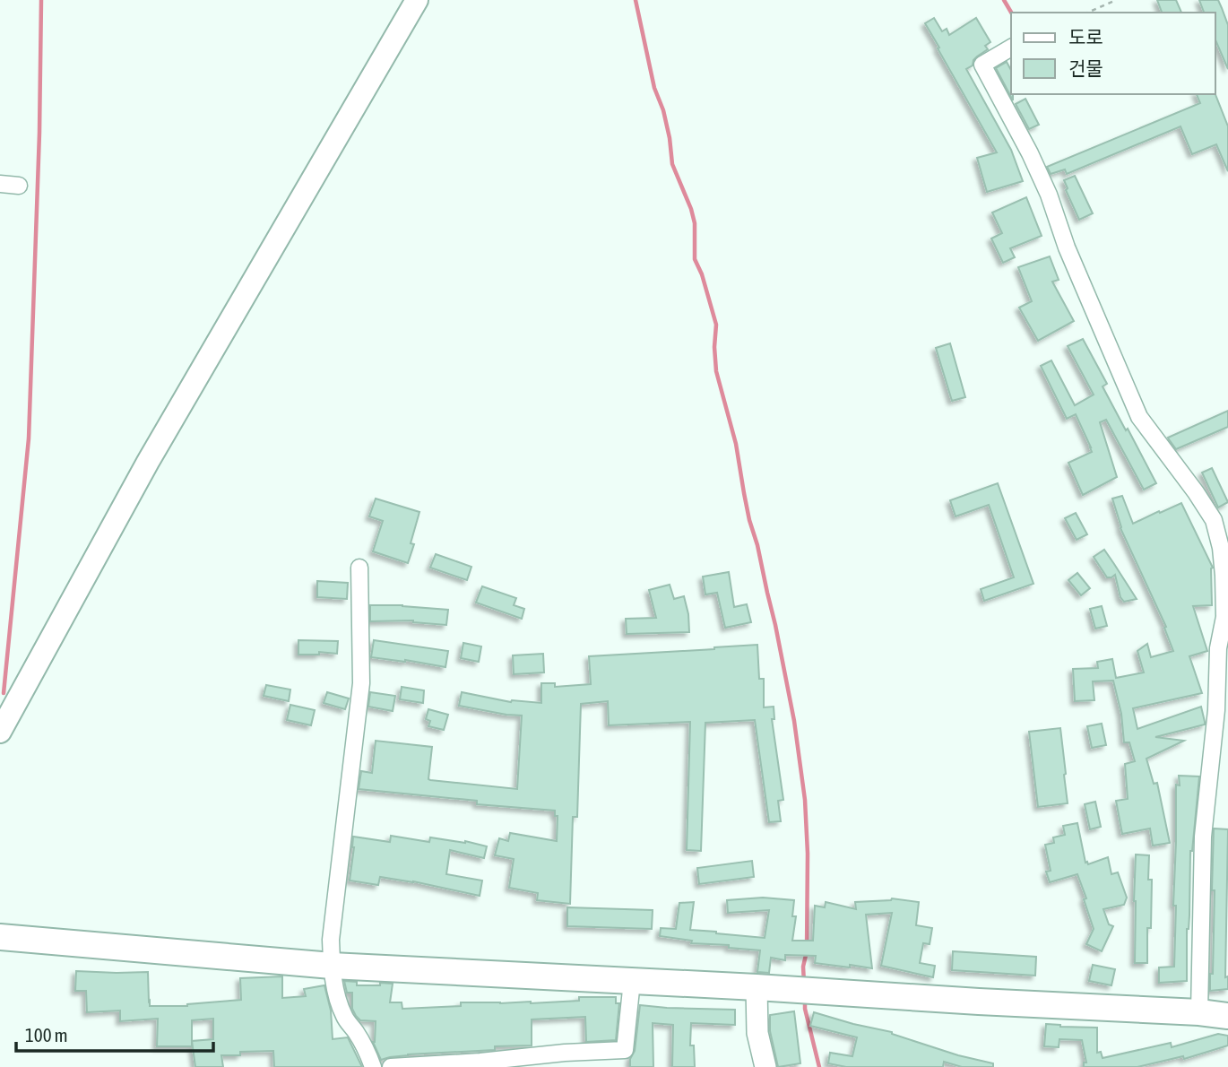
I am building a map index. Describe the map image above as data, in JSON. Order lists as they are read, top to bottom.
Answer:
{
  "legend": ["도로", "건물"],
  "scale_bar": "100 m"
}
